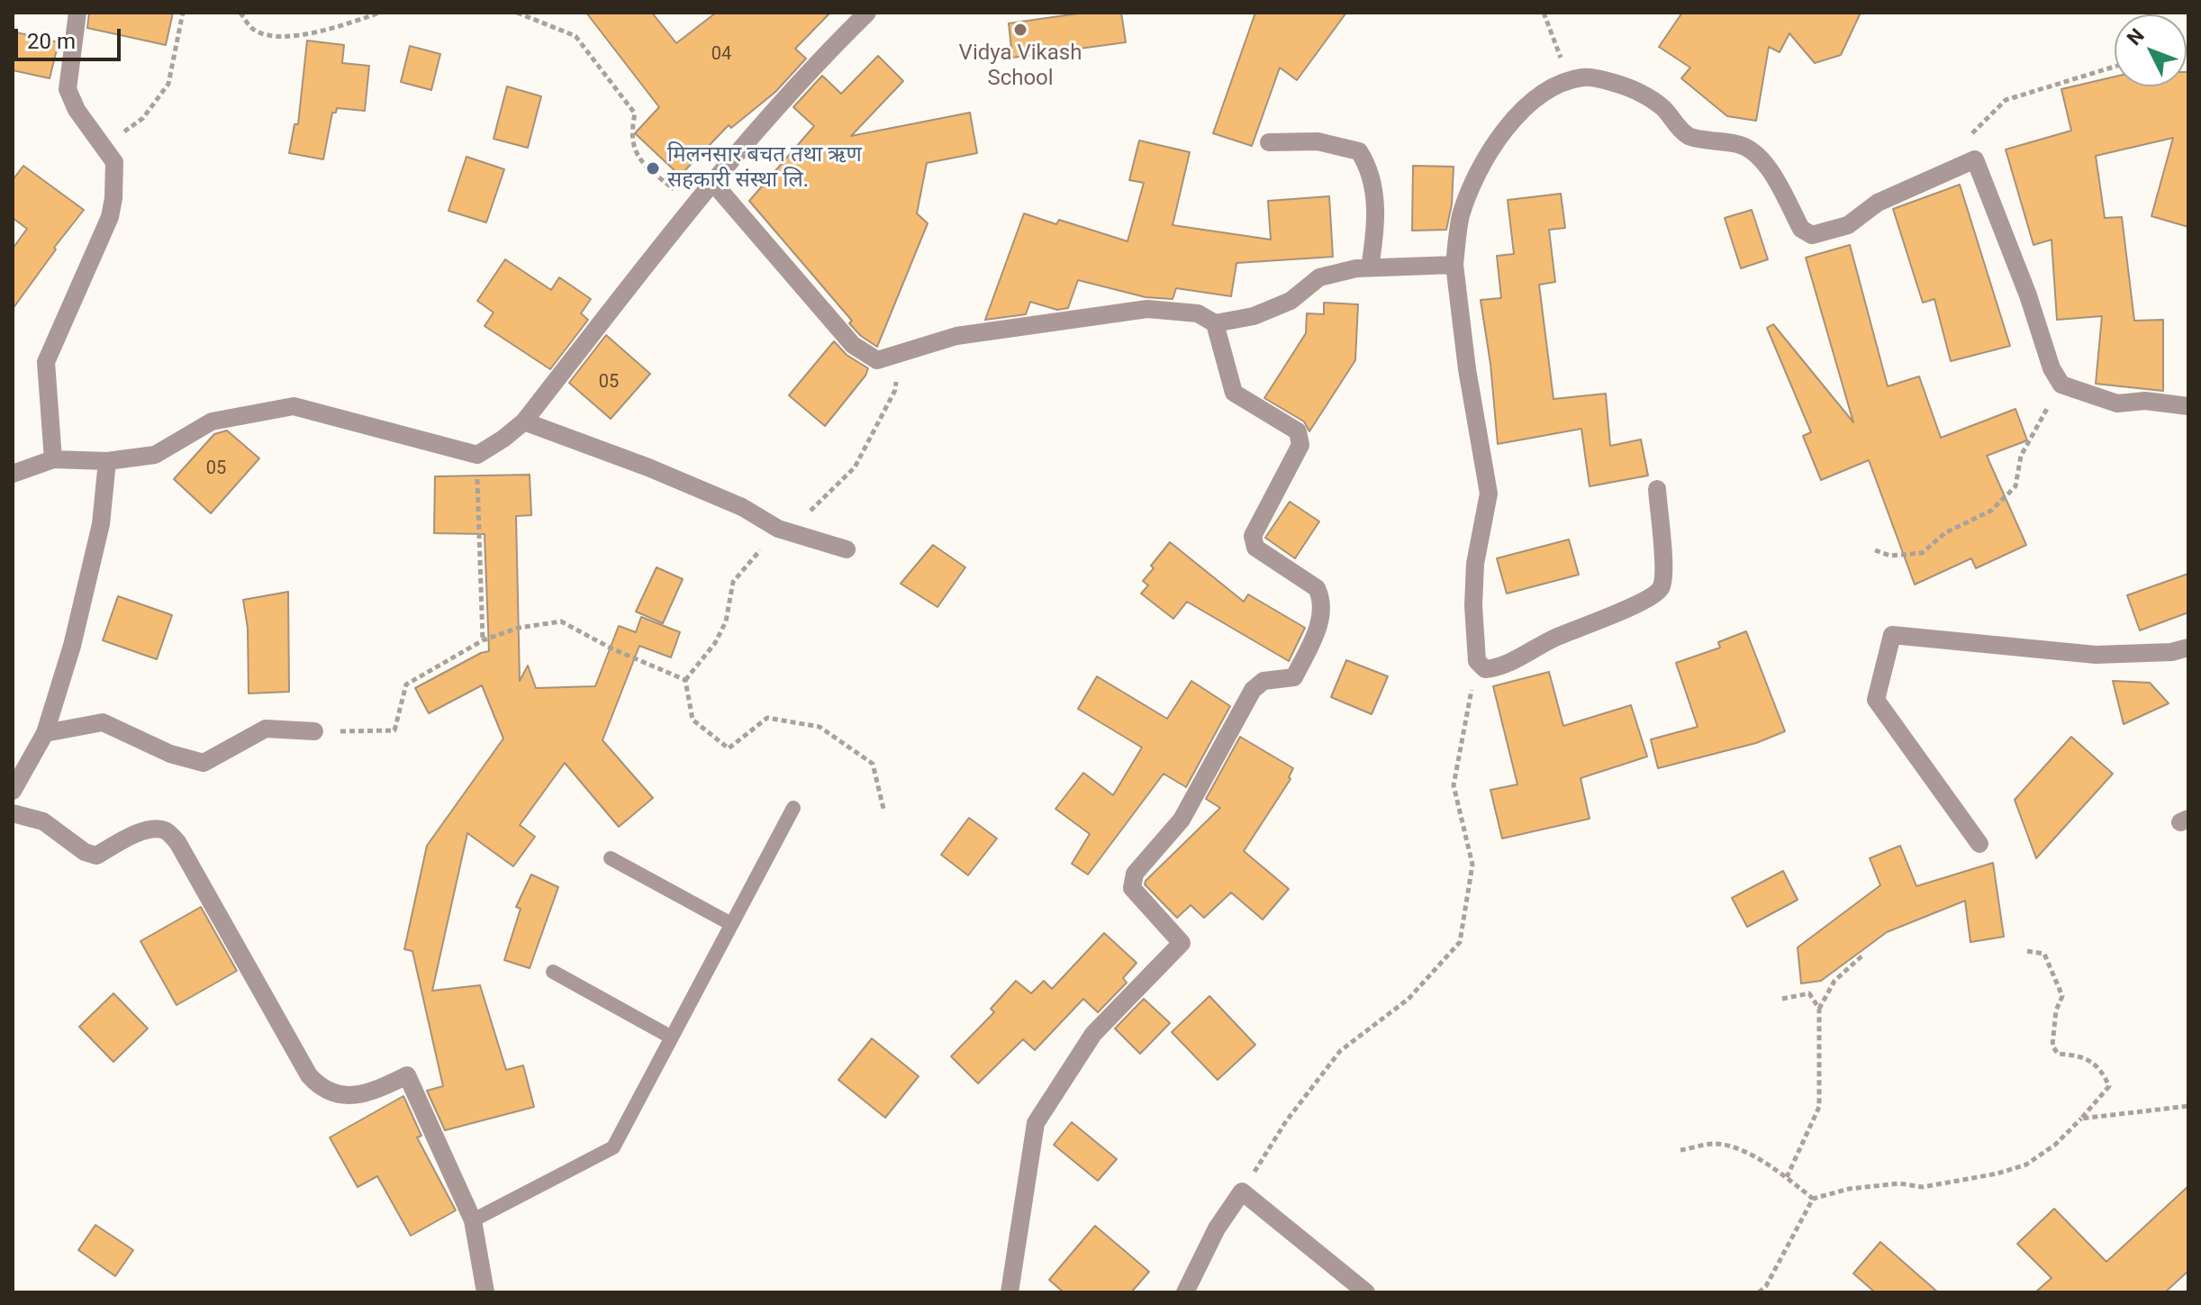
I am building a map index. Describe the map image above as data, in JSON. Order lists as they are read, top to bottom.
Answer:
{
  "places": ["Vidya Vikash School", "मिलनसार बचत तथा ऋण सहकारी संस्था लि."],
  "house_numbers": ["04", "05", "05"],
  "scale_bar": "20 m",
  "north": "top left"
}
